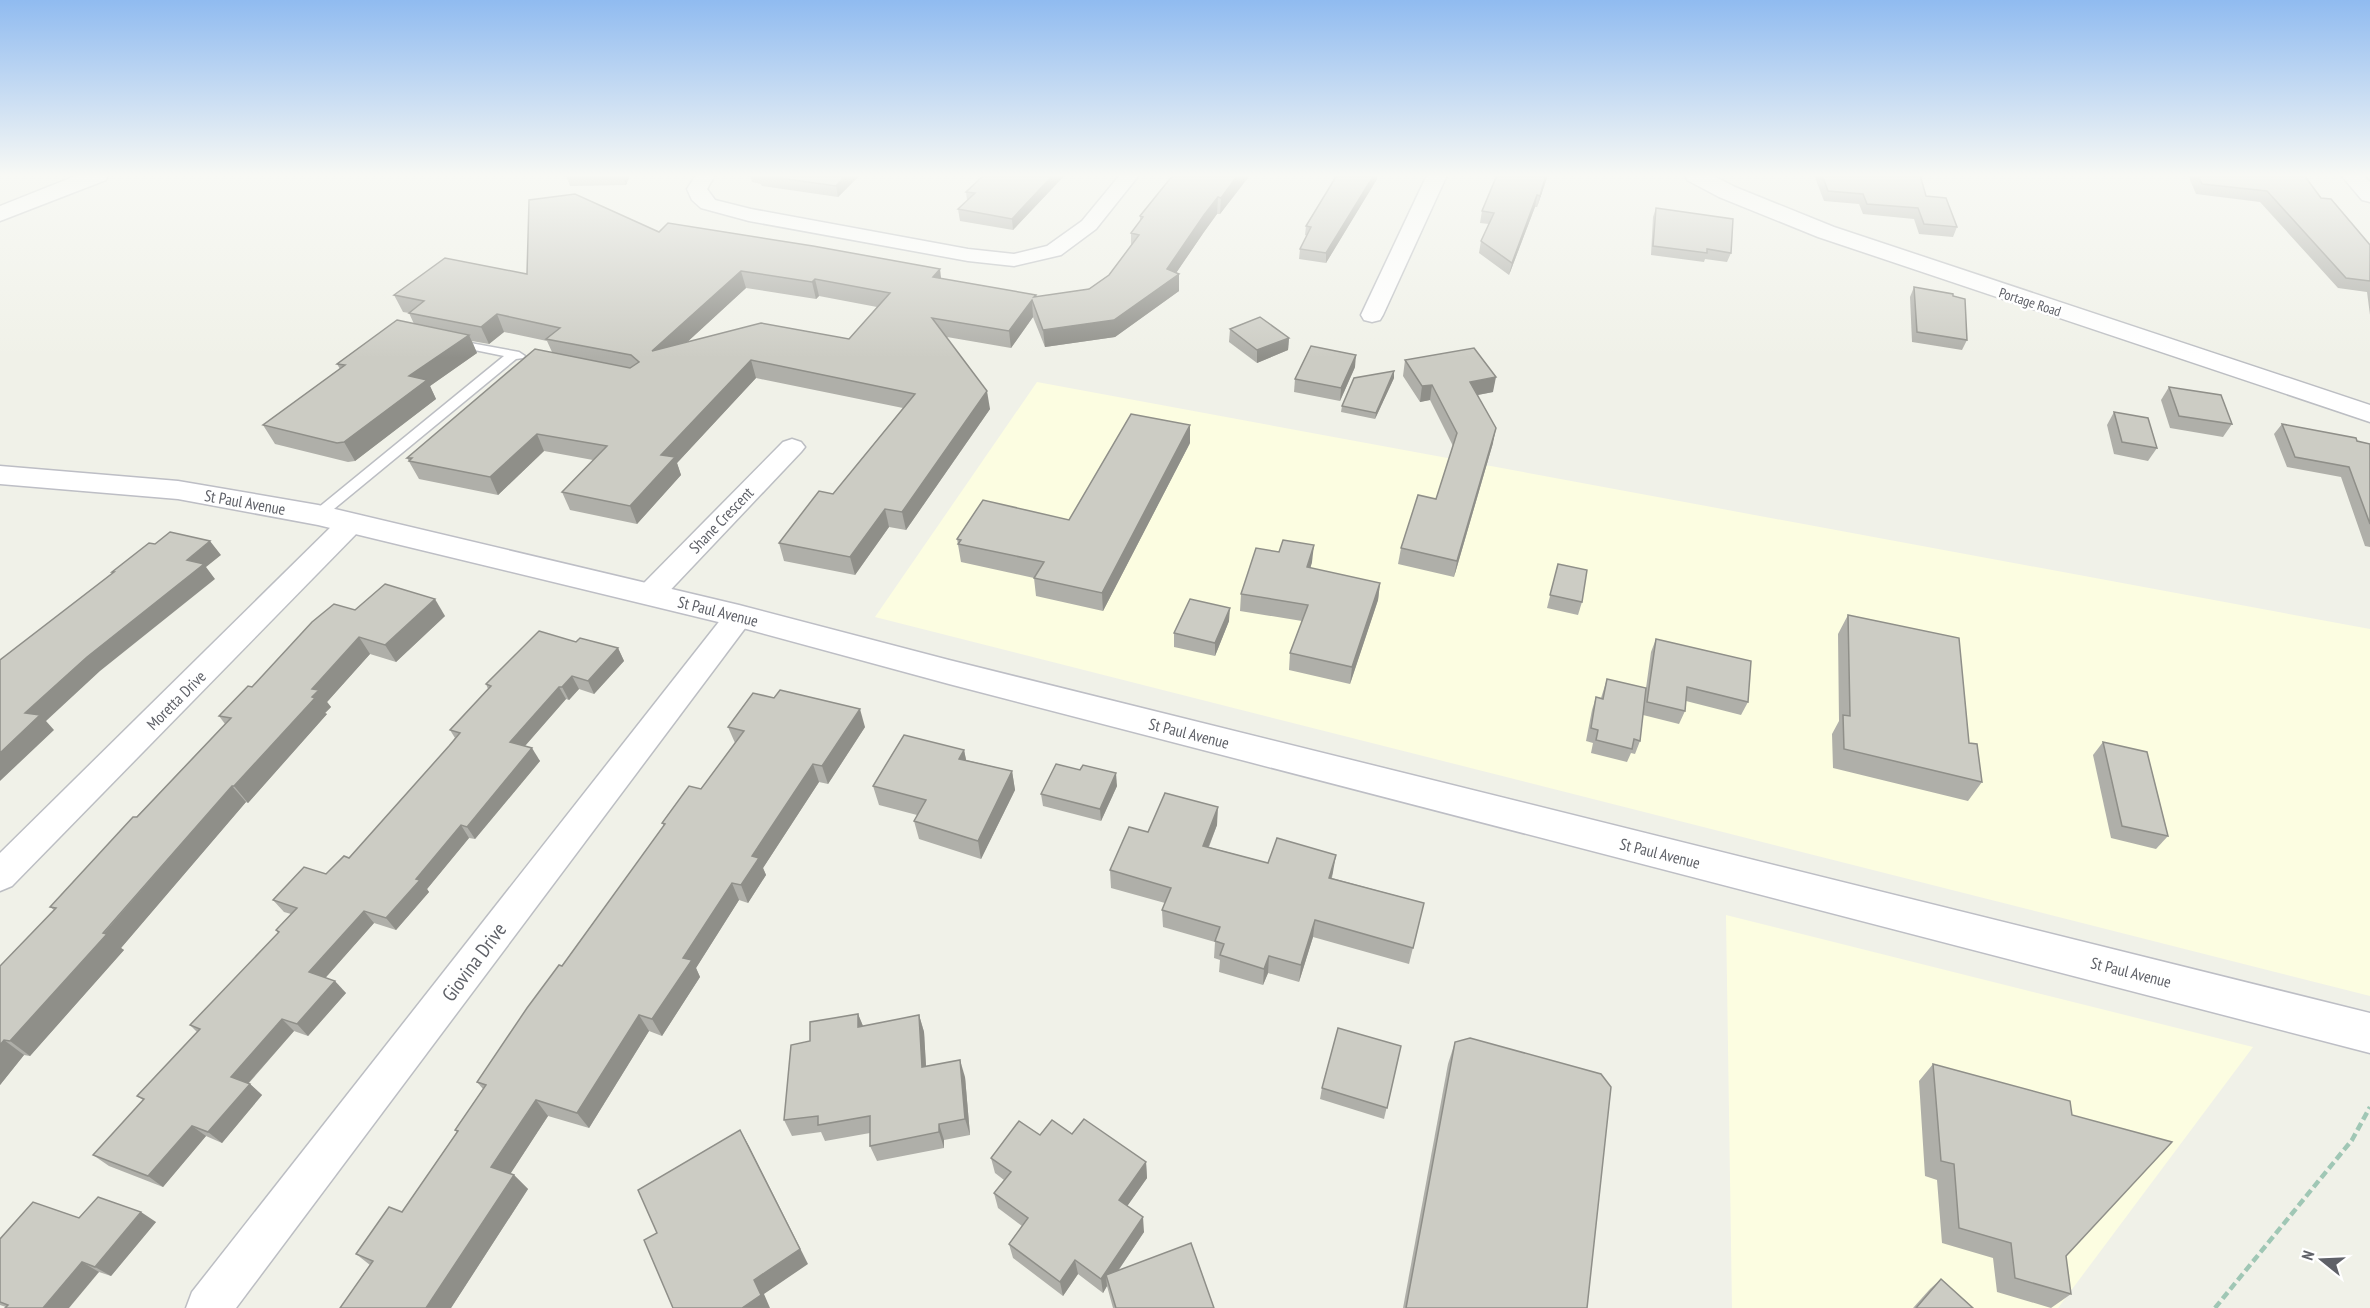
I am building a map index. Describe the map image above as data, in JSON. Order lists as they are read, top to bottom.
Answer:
{
  "streets": {
    "main road": ["Portage Road", "St Paul Avenue"],
    "street": ["Shane Crescent", "Moretta Drive", "Giovina Drive"]
  },
  "crossings": [
    ["St Paul Avenue", "Shane Crescent"],
    ["St Paul Avenue", "Moretta Drive"],
    ["St Paul Avenue", "Giovina Drive"]
  ],
  "north": "left"
}
